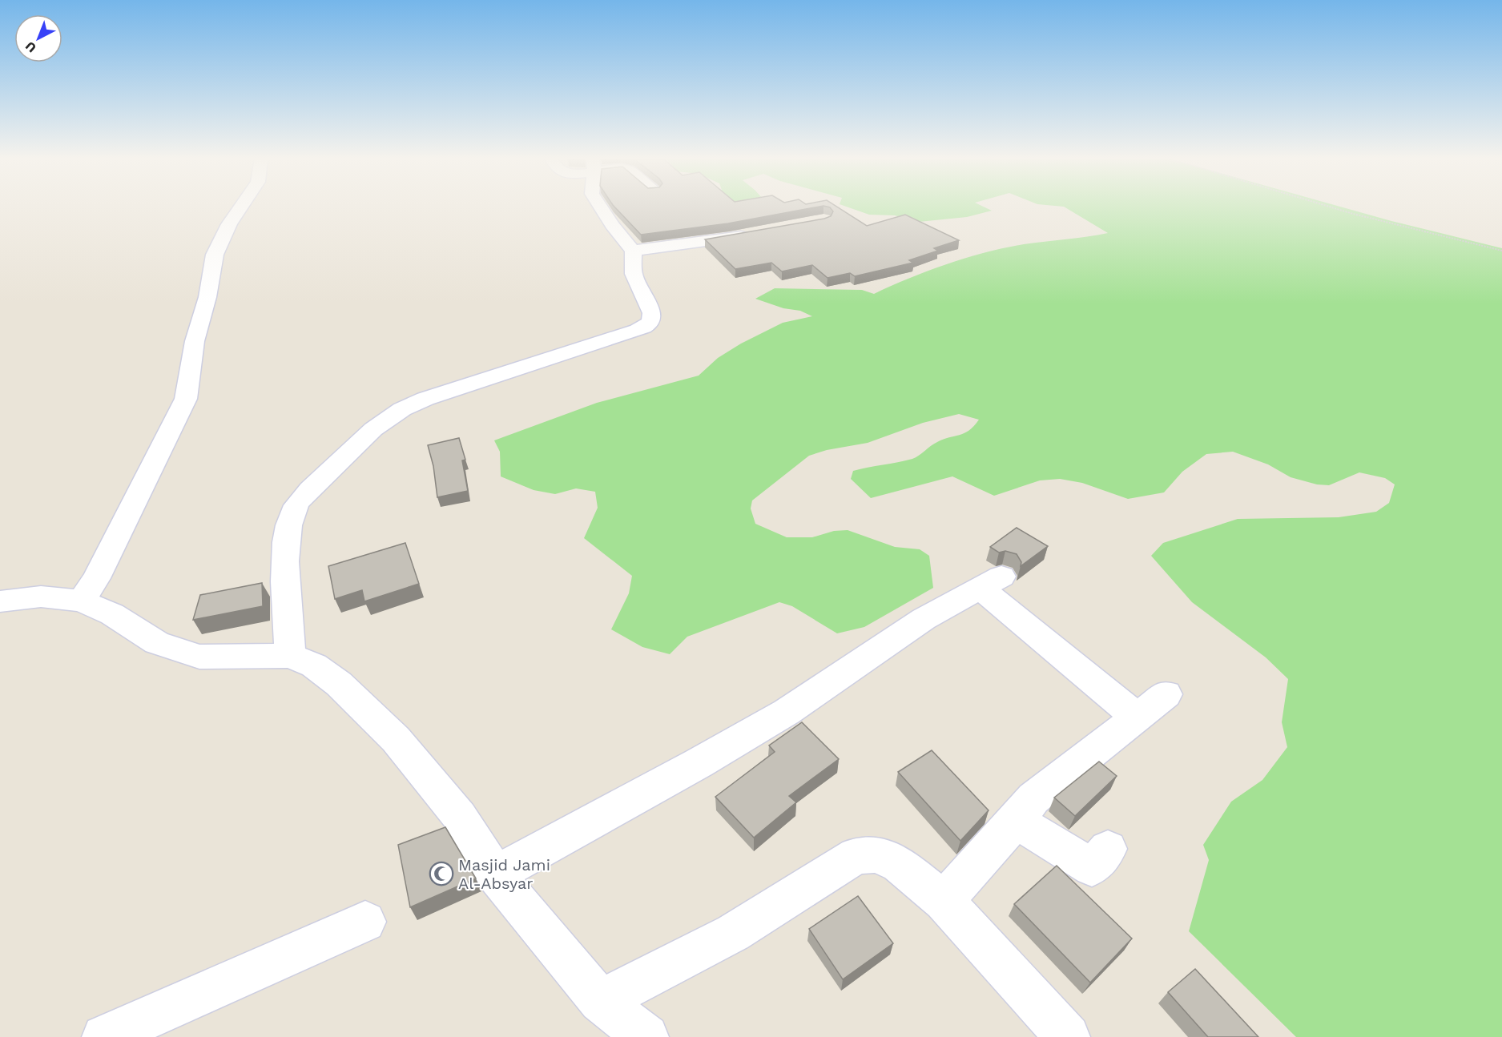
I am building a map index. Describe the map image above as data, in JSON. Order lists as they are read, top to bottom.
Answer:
{
  "places": {
    "mosque": ["Masjid Jami Al-Absyar"]
  },
  "north": "bottom left"
}
